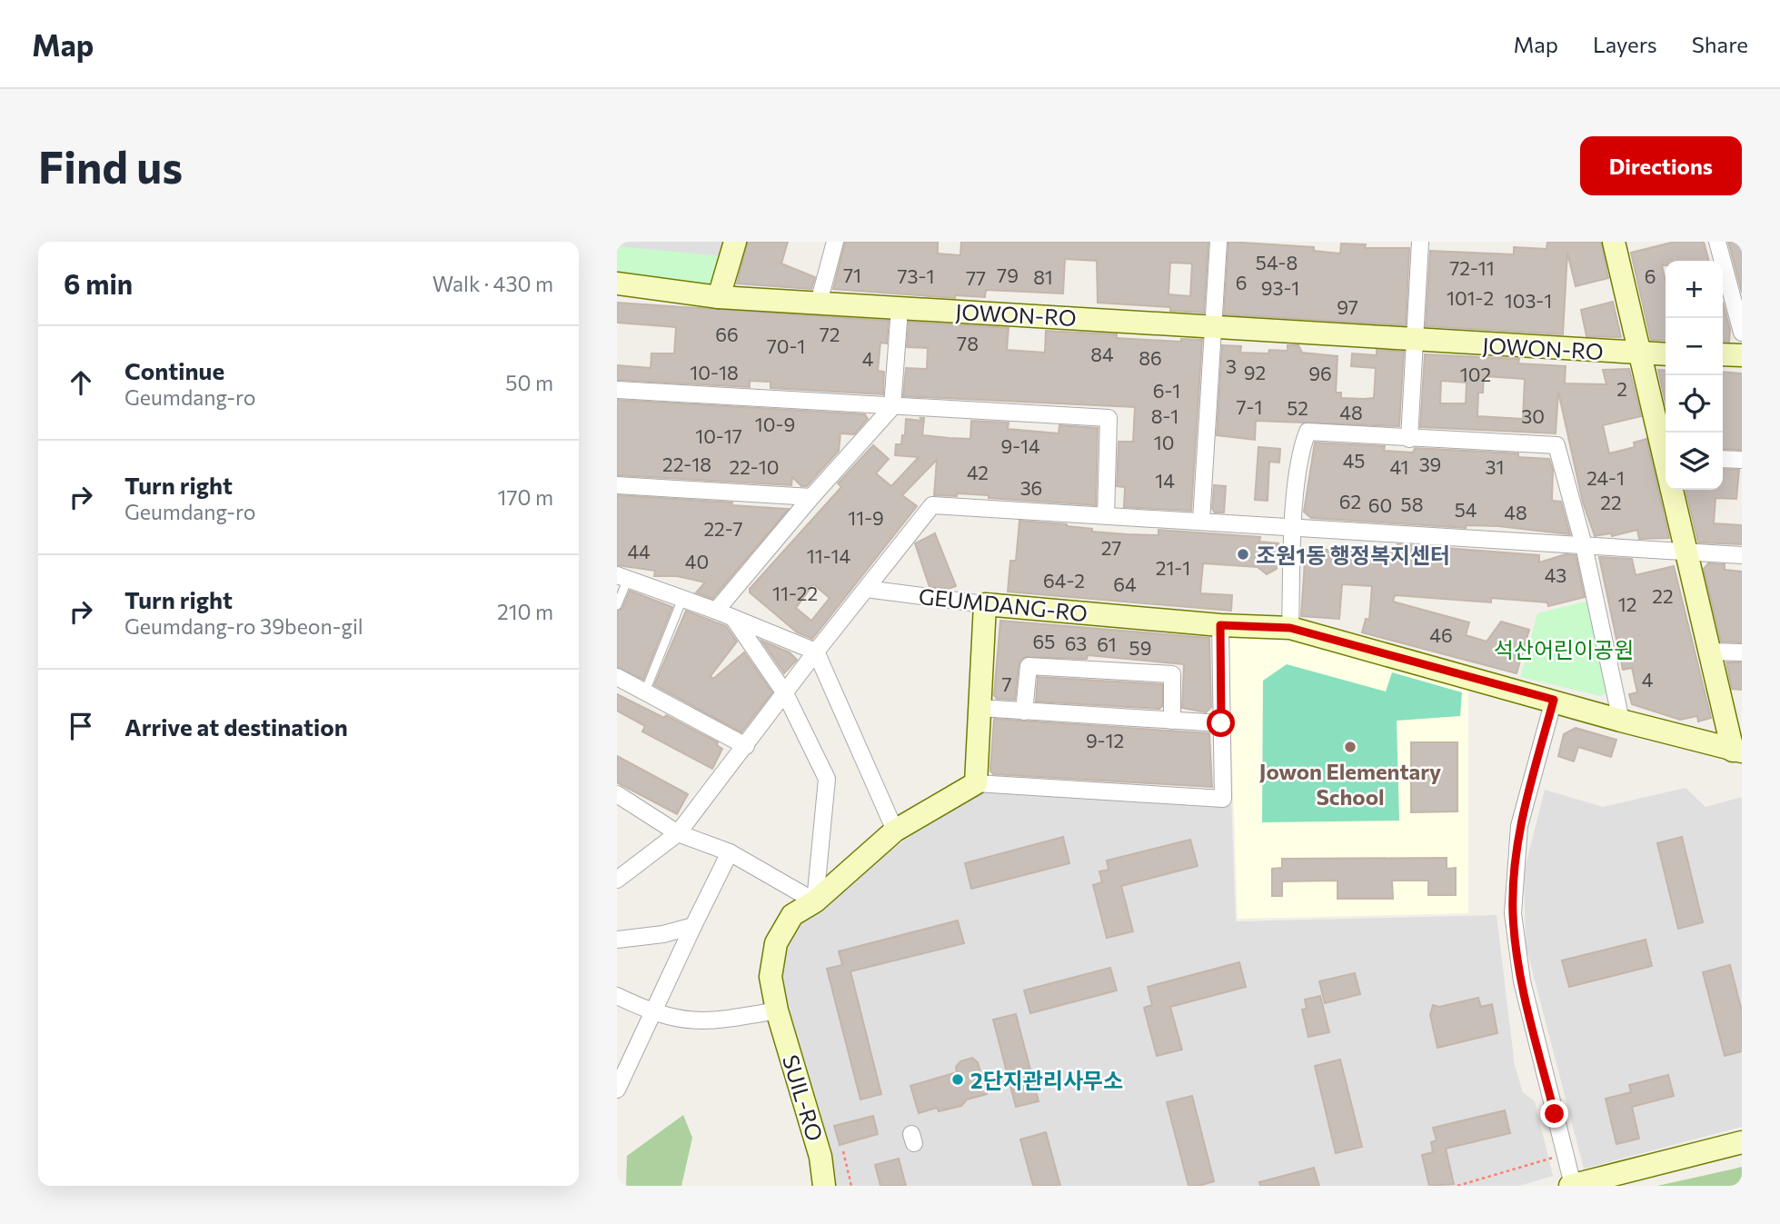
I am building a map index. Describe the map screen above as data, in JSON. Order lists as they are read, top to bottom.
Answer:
{
  "streets": {
    "street": ["JOWON-RO", "GEUMDANG-RO", "SUIL-RO"]
  },
  "parks": ["석산어린이공원"],
  "places": ["조원1동 행정복지센터", "Jowon Elementary School", "2단지관리사무소"],
  "house_numbers": [
    "54-8",
    "72-11",
    "71",
    "79",
    "73-1",
    "6",
    "81",
    "77",
    "6",
    "93-1",
    "101-2",
    "103-1",
    "97",
    "66",
    "72",
    "78",
    "70-1",
    "84",
    "86",
    "4",
    "3",
    "10-18",
    "92",
    "96",
    "102",
    "2",
    "6-1",
    "7-1",
    "52",
    "48",
    "8-1",
    "30",
    "10-9",
    "10-17",
    "10",
    "9-14",
    "45",
    "22-18",
    "39",
    "22-10",
    "41",
    "31",
    "42",
    "24-1",
    "14",
    "36",
    "62",
    "22",
    "58",
    "60",
    "54",
    "48",
    "11-9",
    "22-7",
    "27",
    "44",
    "11-14",
    "40",
    "21-1",
    "43",
    "64-2",
    "64",
    "11-22",
    "22",
    "12",
    "46",
    "65",
    "63",
    "61",
    "59",
    "4",
    "7",
    "9-12"
  ],
  "page": {
    "header": "Map",
    "nav": ["Map", "Layers", "Share"],
    "buttons": "Directions",
    "title": "Find us",
    "heading": ["6 min", "Walk · 430 m"],
    "map_buttons": ["+", "−"],
    "list": [
      ["Continue", "Geumdang-ro", "50 m"],
      ["Turn right", "Geumdang-ro", "170 m"],
      ["Turn right", "Geumdang-ro 39beon-gil", "210 m"],
      "Arrive at destination"
    ]
  }
}
